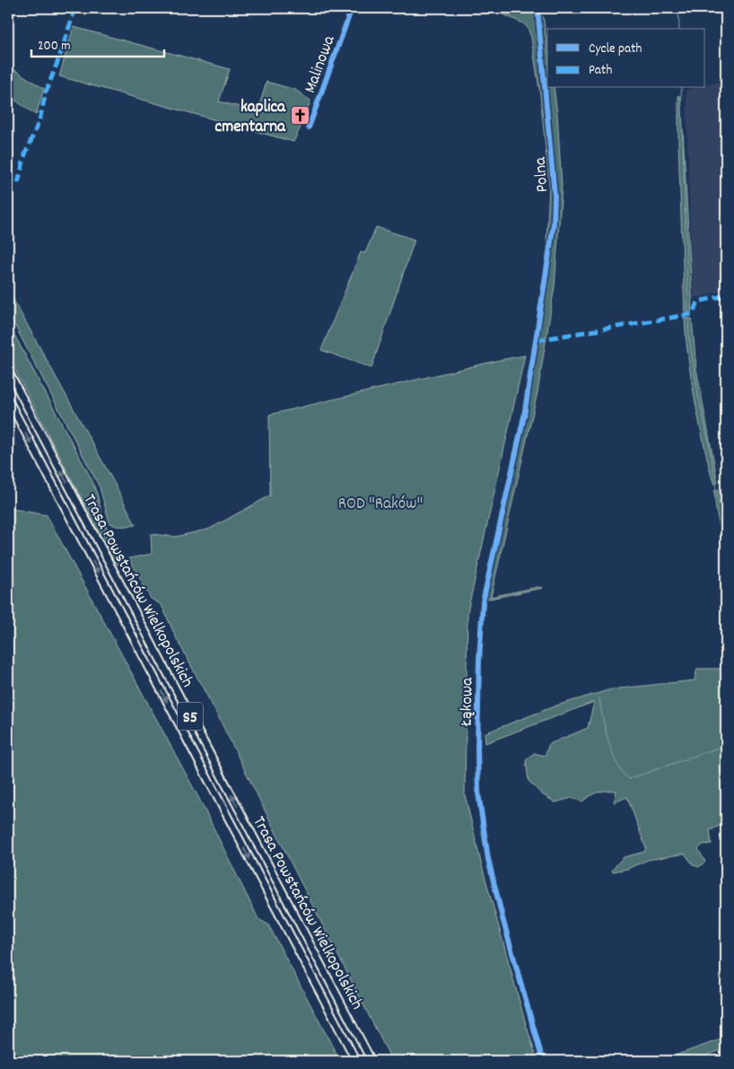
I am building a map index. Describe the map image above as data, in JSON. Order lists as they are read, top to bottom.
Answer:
{
  "streets": {
    "highway": ["Trasa Powstańców Wielkopolskich", "S5"],
    "street": ["Malinowa", "Polna", "Łąkowa"]
  },
  "crossings": [
    ["Polna", "Łąkowa"]
  ],
  "parks": ["ROD \"Raków\""],
  "places": {
    "church": ["kaplica cmentarna"]
  },
  "legend": ["Cycle path", "Path"],
  "scale_bar": "200 m"
}
